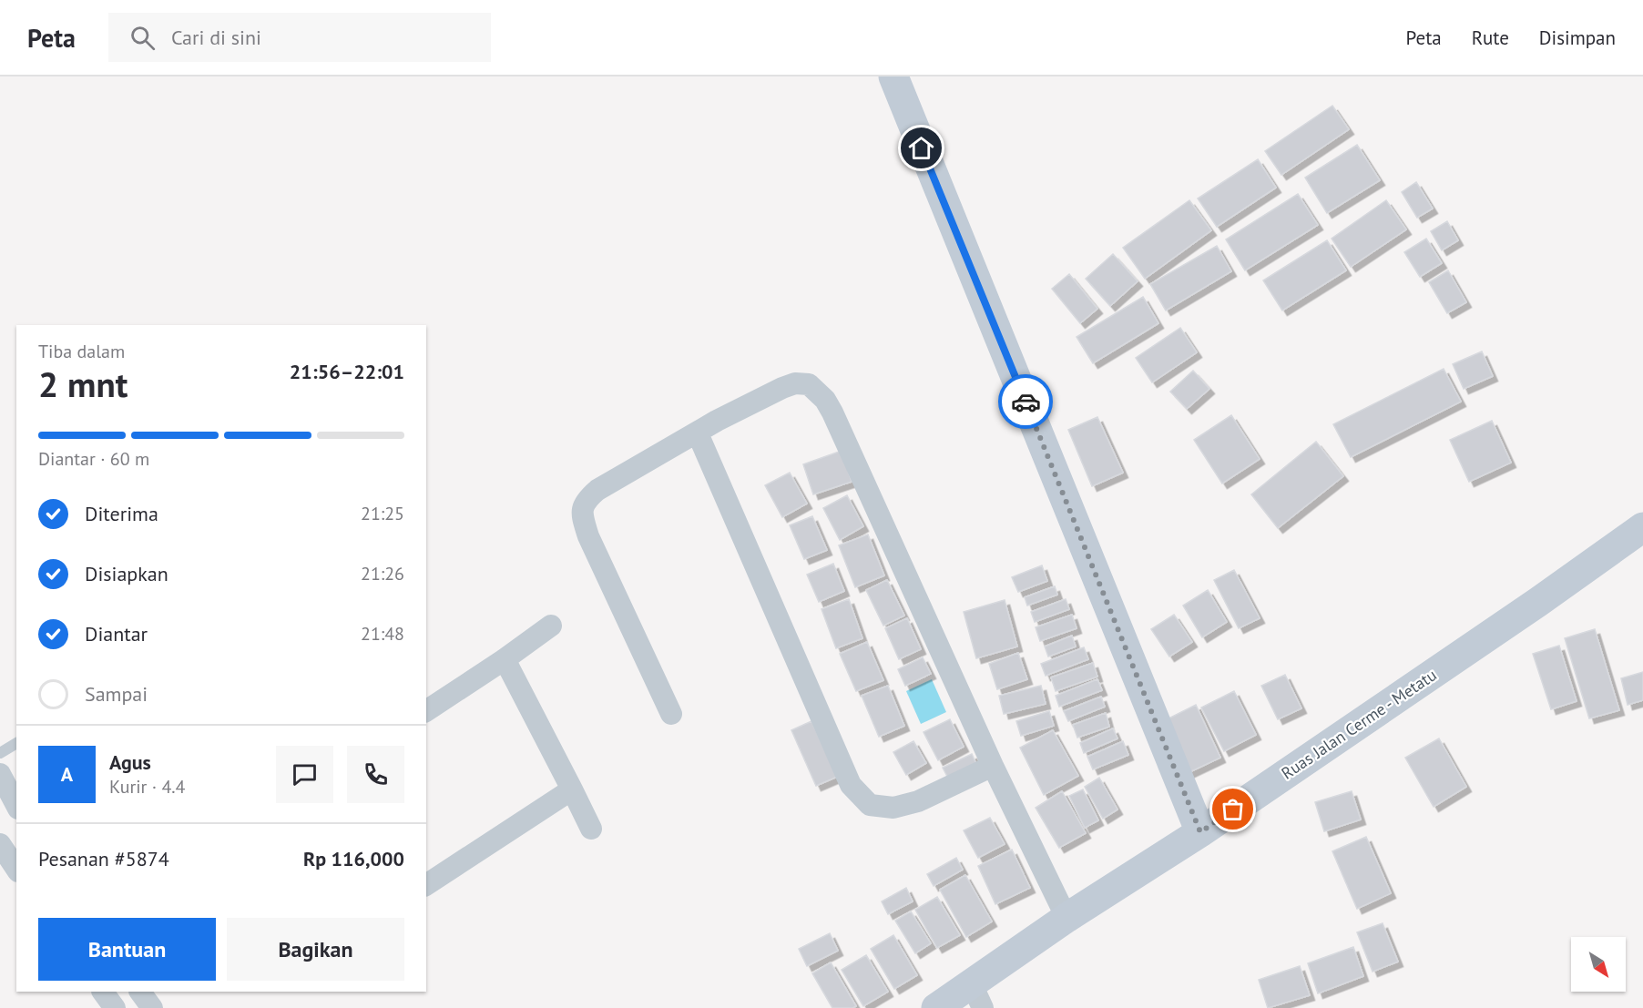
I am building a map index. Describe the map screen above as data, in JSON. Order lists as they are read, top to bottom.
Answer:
{
  "streets": {
    "main road": ["Ruas Jalan Cerme - Metatu"]
  },
  "north": "bottom right",
  "page": {
    "header": "Peta",
    "search": "Cari di sini",
    "nav": ["Peta", "Rute", "Disimpan"],
    "heading": ["2 mnt", "Tiba dalam", "21:56–22:01"],
    "panel": [
      "Agus",
      "Kurir · 4.4",
      "Pesanan #5874",
      "Rp 116,000"
    ],
    "bar": "Diantar · 60 m",
    "list": [
      ["Diterima", "21:25"],
      ["Disiapkan", "21:26"],
      ["Diantar", "21:48"],
      "Sampai"
    ],
    "round": "A",
    "buttons": ["Bantuan", "Bagikan"]
  }
}
